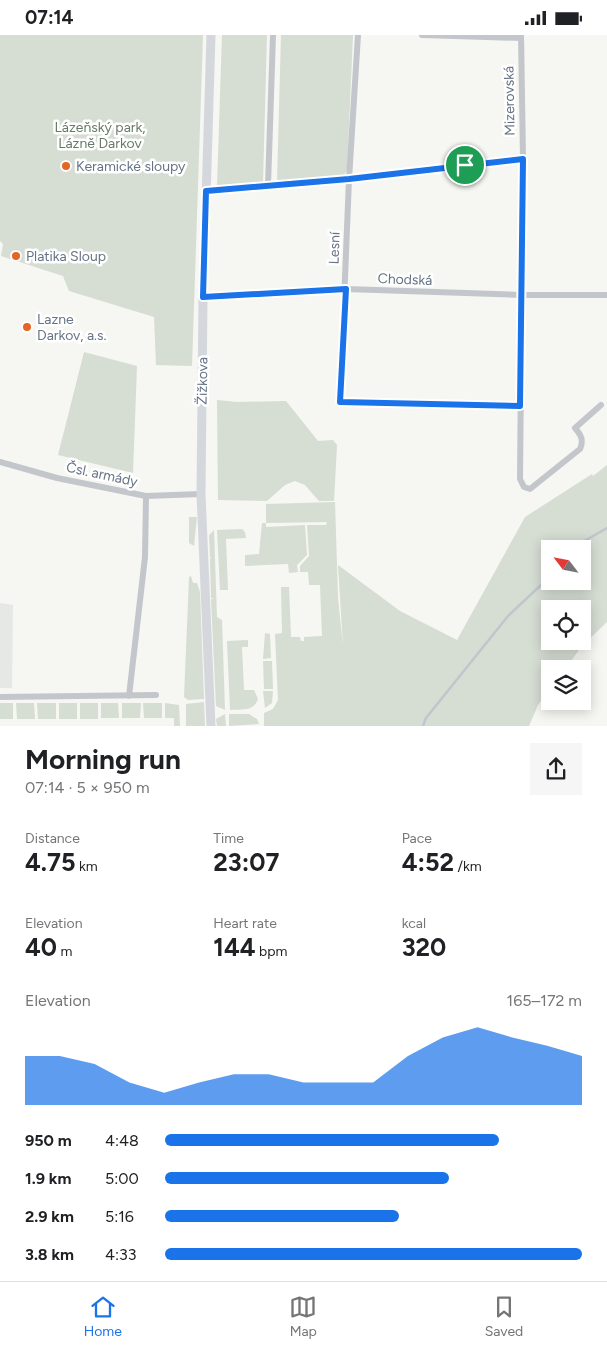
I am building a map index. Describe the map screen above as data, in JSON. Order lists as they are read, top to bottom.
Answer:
{
  "streets": {
    "street": [
      "Mizerovská",
      "Lesní",
      "Chodská",
      "Žižkova",
      "Čsl. armády"
    ]
  },
  "crossings": [
    ["Mizerovská", "Lesní"],
    ["Mizerovská", "Chodská"],
    ["Lesní", "Chodská"],
    ["Chodská", "Žižkova"],
    ["Žižkova", "Čsl. armády"]
  ],
  "parks": ["Lázeňský park, Lázně Darkov"],
  "places": ["Keramické sloupy", "Platika Sloup", "Lazne Darkov, a.s."],
  "north": "top left",
  "page": {
    "status": "07:14",
    "heading": ["Morning run", "07:14 · 5 × 950 m"],
    "stats": [
      ["Distance", "4.75 km"],
      ["Time", "23:07"],
      ["Pace", "4:52 /km"],
      ["Elevation", "40 m"],
      ["Heart rate", "144 bpm"],
      ["kcal", "320"]
    ],
    "chart": ["Elevation", "165–172 m"],
    "list": [
      {
        "name": "950 m",
        "note": "4:48"
      },
      {
        "name": "1.9 km",
        "note": "5:00"
      },
      {
        "name": "2.9 km",
        "note": "5:16"
      },
      {
        "name": "3.8 km",
        "note": "4:33"
      }
    ],
    "tabs": ["Home", "Map", "Saved"]
  }
}
